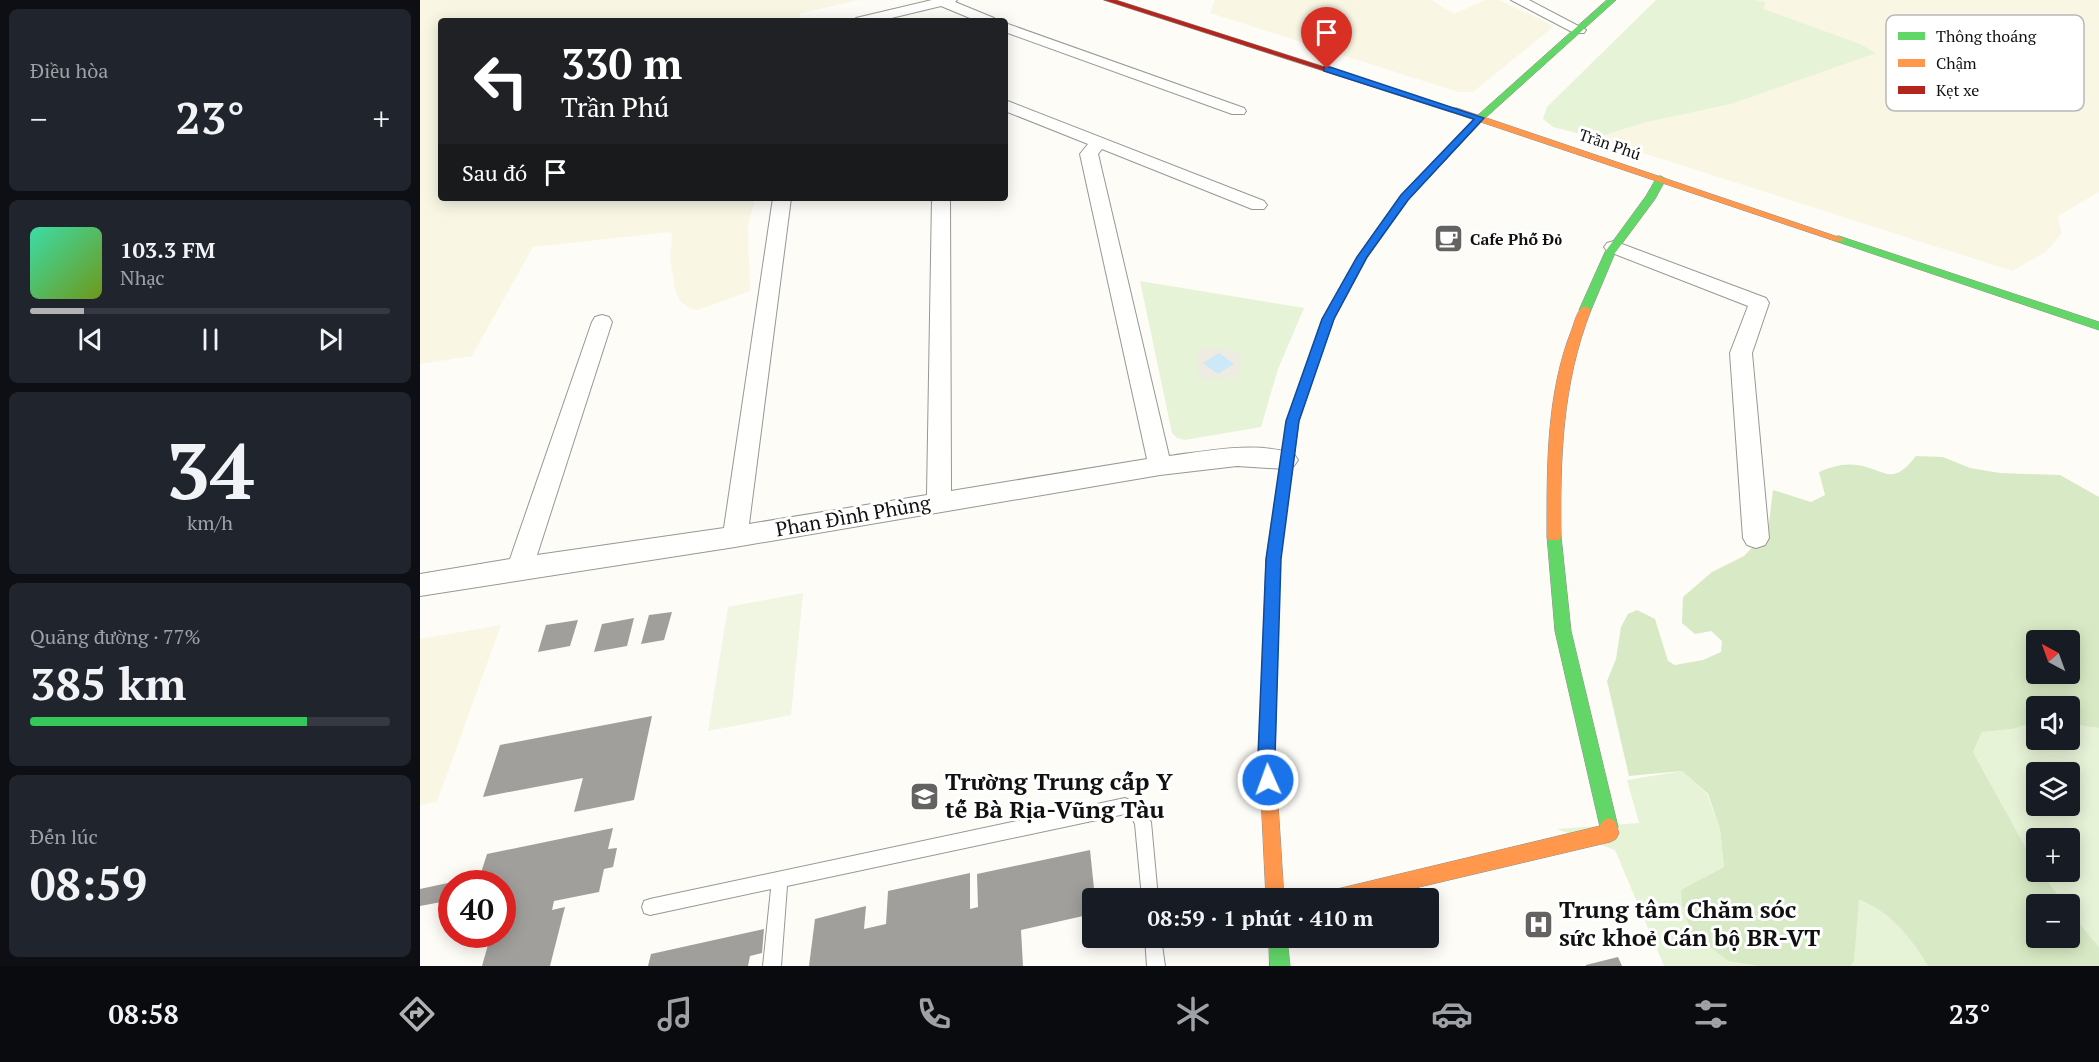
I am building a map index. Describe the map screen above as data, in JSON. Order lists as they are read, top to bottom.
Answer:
{
  "streets": {
    "street": ["Trần Phú", "Phan Đình Phùng"]
  },
  "places": {
    "cafe": ["Cafe Phố Đỏ"],
    "school or university": ["Trường Trung cấp Y tế Bà Rịa-Vũng Tàu"],
    "hospital": ["Trung tâm Chăm sóc sức khoẻ Cán bộ BR-VT"]
  },
  "legend": ["Thông thoáng", "Chậm", "Kẹt xe"],
  "north": "top left",
  "page": {
    "tile": [
      "Điều hòa",
      ["34", "km/h"],
      ["Quãng đường · 77%", "385 km"],
      ["Đến lúc", "08:59"]
    ],
    "turn": ["330 m", "Trần Phú"],
    "heat": ["−", "23°", "+"],
    "then": "Sau đó",
    "song": ["103.3 FM", "Nhạc"],
    "map_buttons": ["+", "−"],
    "limit": "40",
    "trip": "08:59 · 1 phút · 410 m",
    "tabs": ["08:58", "23°"]
  }
}
